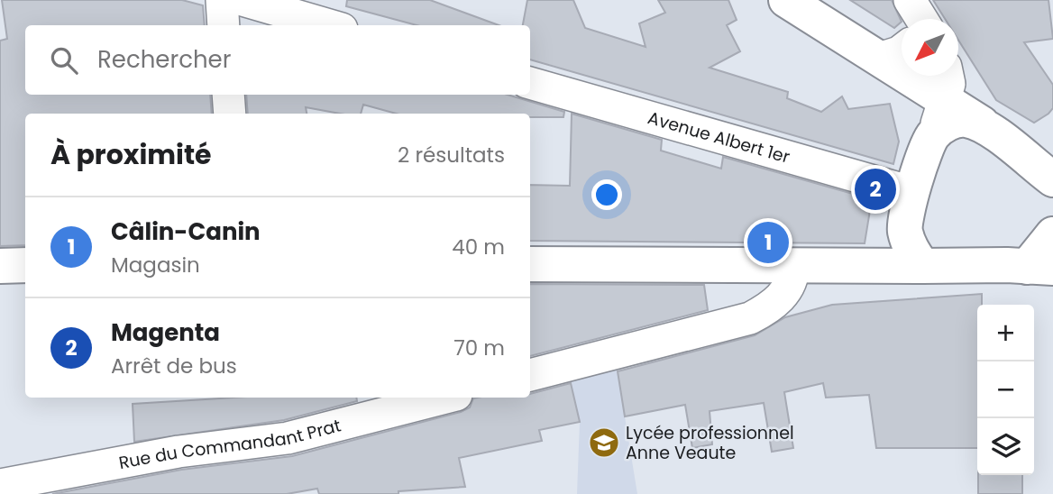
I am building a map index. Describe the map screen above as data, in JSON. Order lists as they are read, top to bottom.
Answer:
{
  "streets": {
    "street": ["Avenue Albert 1er", "Rue du Commandant Prat"]
  },
  "places": {
    "school or university": ["Lycée professionnel Anne Veaute"]
  },
  "north": "bottom left",
  "page": {
    "search": "Rechercher",
    "heading": ["À proximité", "2 résultats"],
    "pins": ["2", "1"],
    "list": [
      {
        "mark": "1",
        "name": "Câlin-Canin",
        "note": "Magasin",
        "value": "40 m"
      },
      {
        "mark": "2",
        "name": "Magenta",
        "note": "Arrêt de bus",
        "value": "70 m"
      }
    ],
    "map_buttons": ["+", "−"]
  }
}
